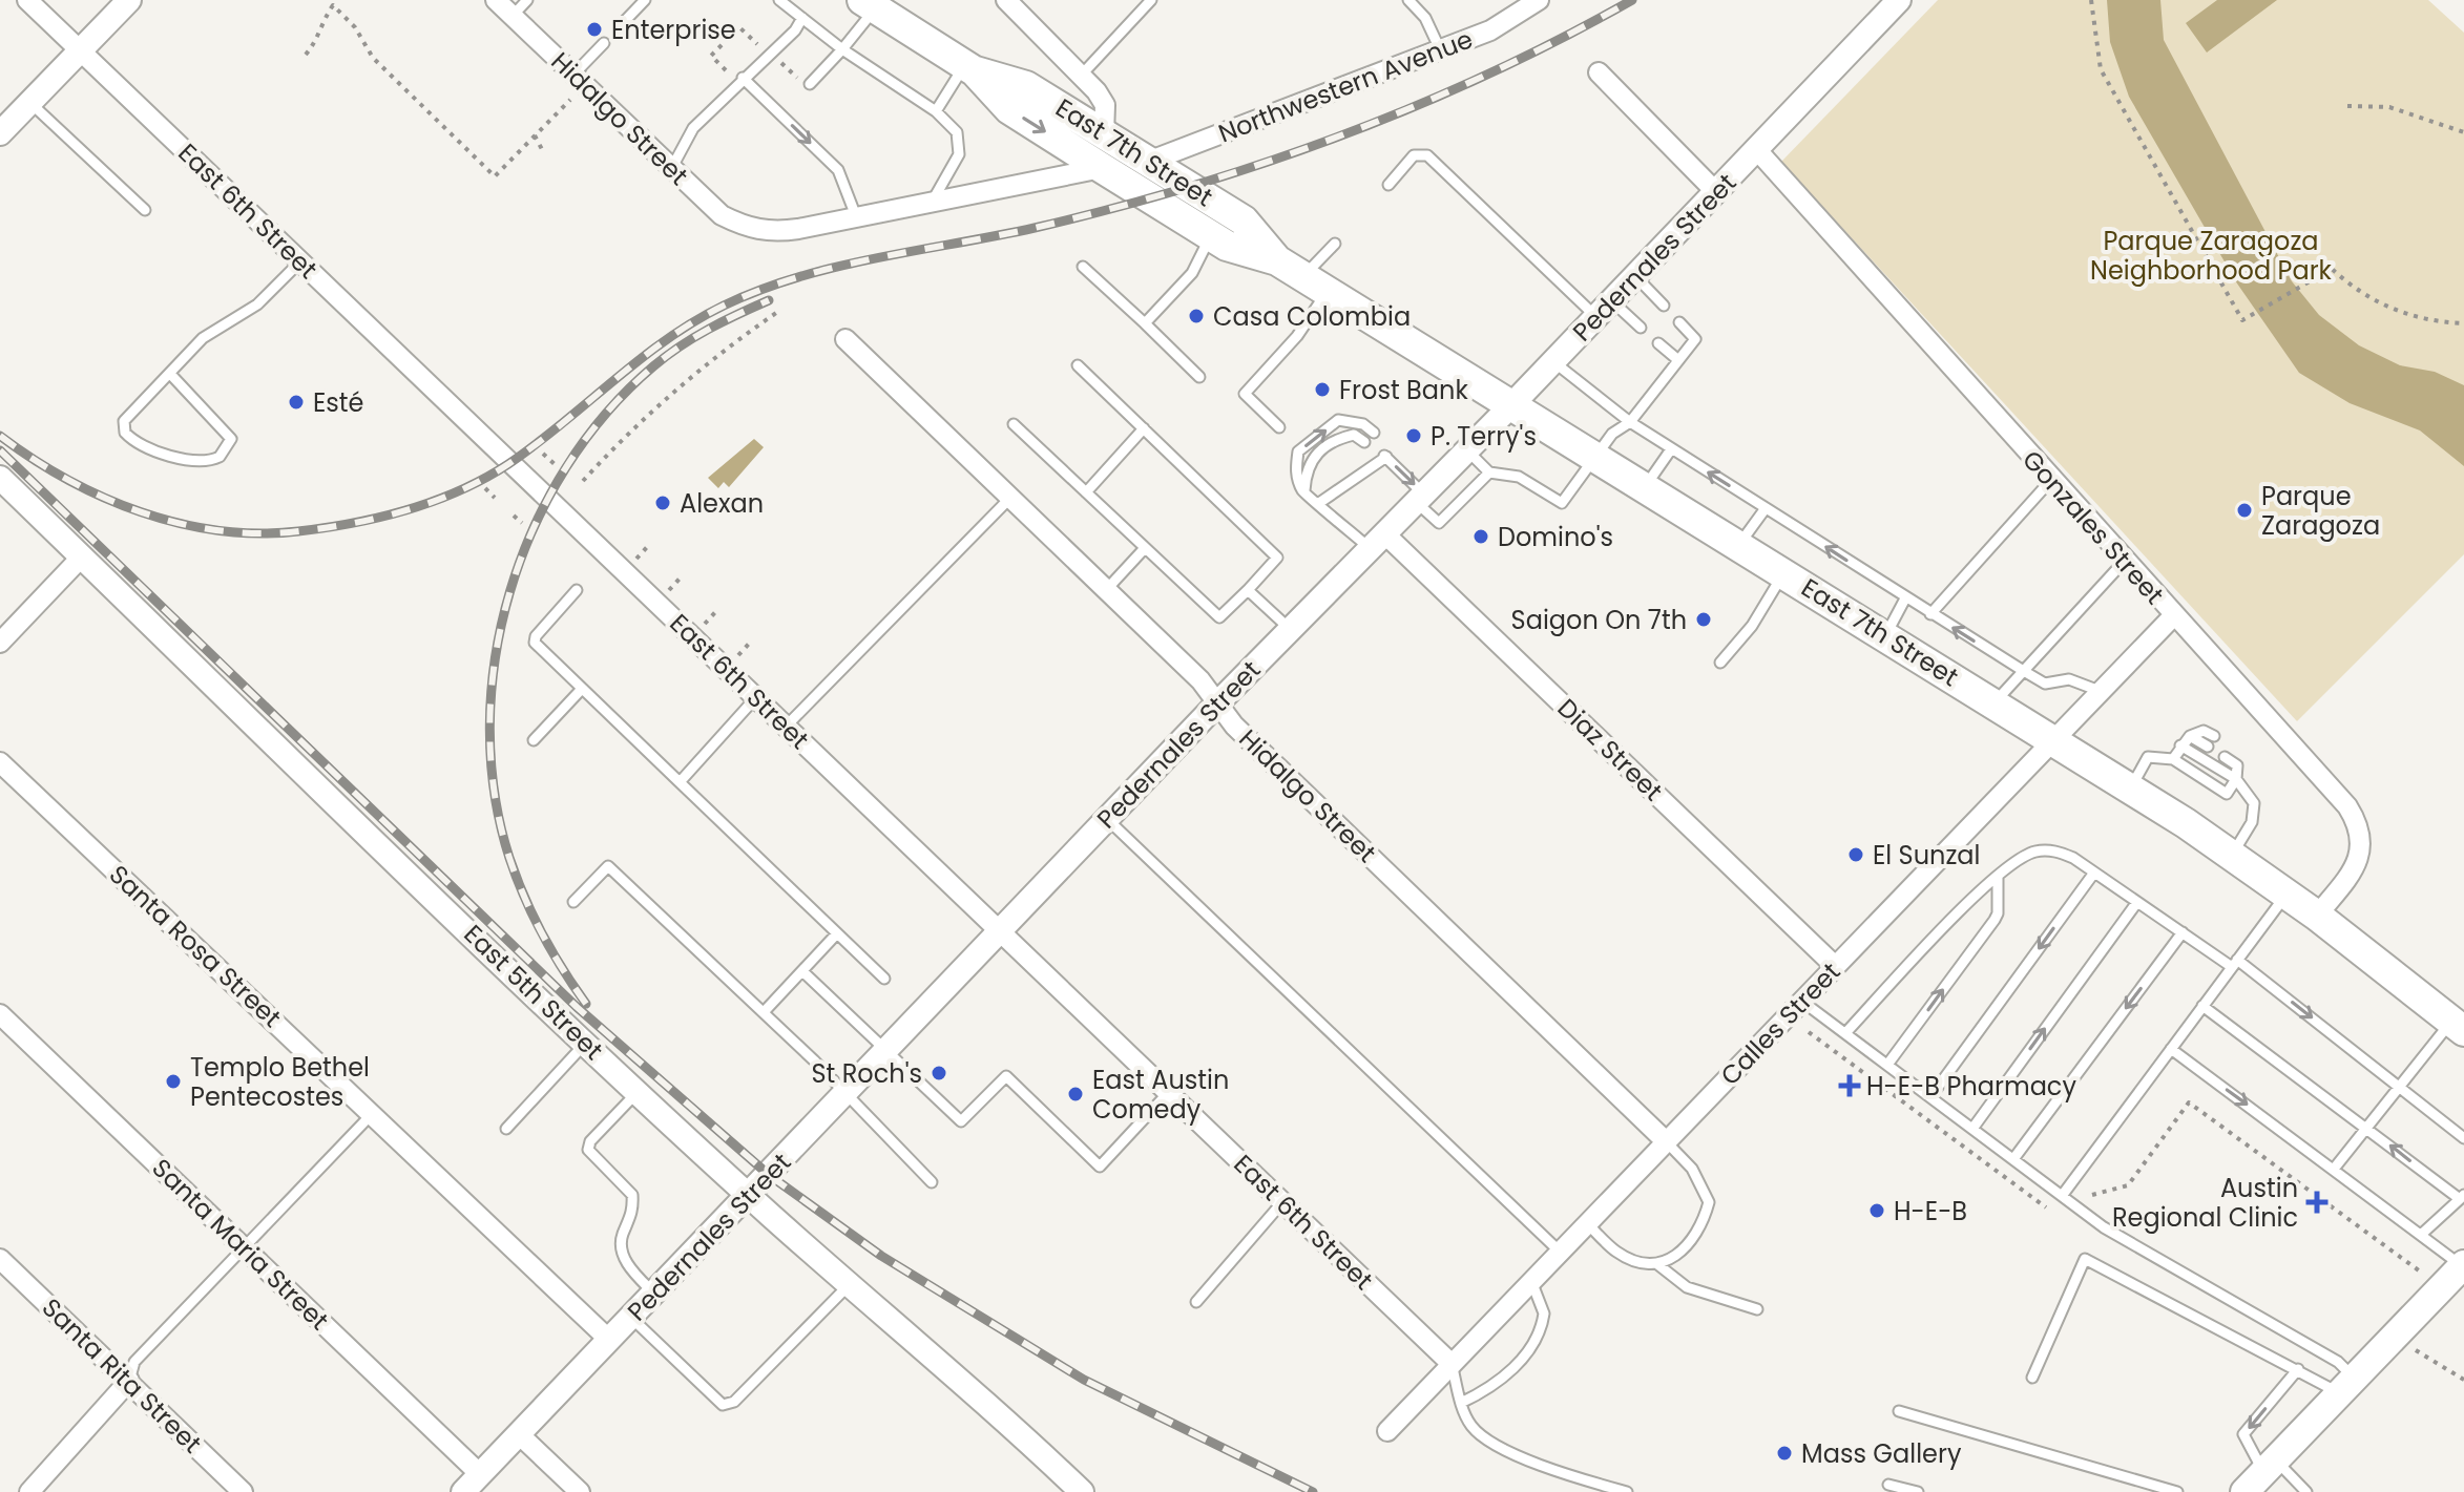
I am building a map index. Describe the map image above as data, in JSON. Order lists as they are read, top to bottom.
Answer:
{
  "streets": {
    "main road": ["East 7th Street"],
    "street": [
      "Northwestern Avenue",
      "Hidalgo Street",
      "East 6th Street",
      "Pedernales Street",
      "Gonzales Street",
      "Diaz Street",
      "Santa Rosa Street",
      "East 5th Street",
      "Calles Street",
      "Santa Maria Street",
      "Santa Rita Street"
    ]
  },
  "crossings": [
    ["Northwestern Avenue", "East 7th Street"],
    ["Hidalgo Street", "Pedernales Street"],
    ["Hidalgo Street", "Calles Street"],
    ["East 7th Street", "Pedernales Street"],
    ["East 7th Street", "Gonzales Street"],
    ["East 7th Street", "Calles Street"],
    ["East 6th Street", "Pedernales Street"],
    ["East 6th Street", "Calles Street"],
    ["Pedernales Street", "Gonzales Street"],
    ["Pedernales Street", "Diaz Street"],
    ["Pedernales Street", "Santa Rosa Street"],
    ["Pedernales Street", "East 5th Street"],
    ["Pedernales Street", "Santa Maria Street"],
    ["Gonzales Street", "Calles Street"],
    ["Diaz Street", "Calles Street"]
  ],
  "parks": ["Parque Zaragoza Neighborhood Park"],
  "places": {
    "other": [
      "Enterprise",
      "Casa Colombia",
      "Frost Bank",
      "Esté",
      "P. Terry's",
      "Alexan",
      "Parque Zaragoza",
      "Domino's",
      "Saigon On 7th",
      "El Sunzal",
      "St Roch's",
      "Templo Bethel Pentecostes",
      "East Austin Comedy",
      "H-E-B",
      "Mass Gallery"
    ],
    "health": ["H-E-B Pharmacy", "Austin Regional Clinic"]
  }
}
